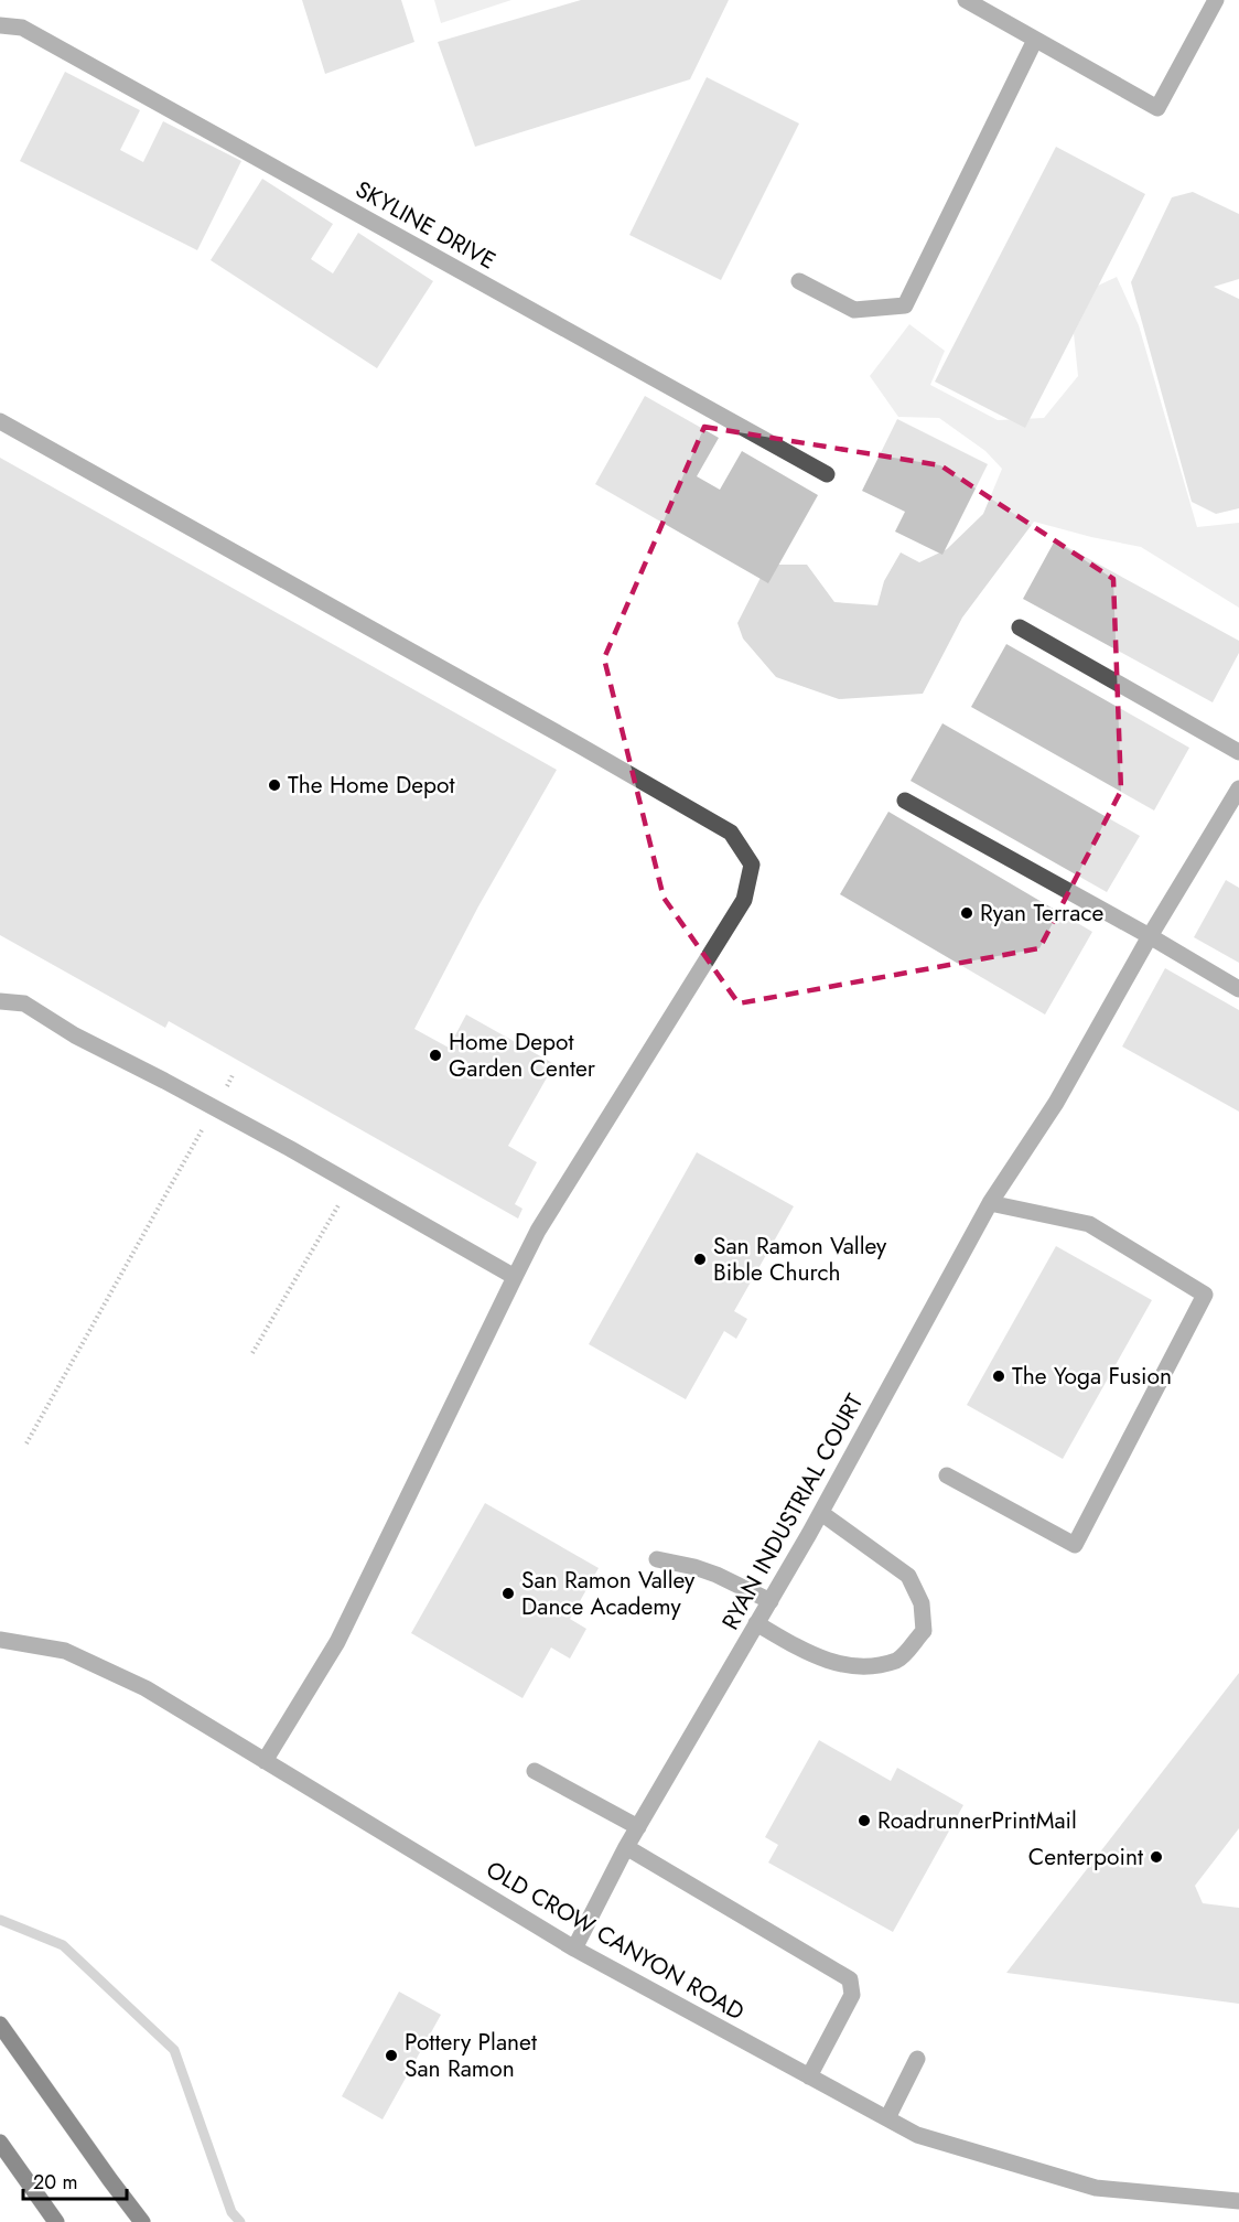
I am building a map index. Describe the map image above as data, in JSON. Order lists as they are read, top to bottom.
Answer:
{
  "streets": {
    "street": ["SKYLINE DRIVE", "RYAN INDUSTRIAL COURT", "OLD CROW CANYON ROAD"]
  },
  "crossings": [
    ["RYAN INDUSTRIAL COURT", "OLD CROW CANYON ROAD"]
  ],
  "places": [
    "The Home Depot",
    "Ryan Terrace",
    "Home Depot Garden Center",
    "San Ramon Valley Bible Church",
    "The Yoga Fusion",
    "San Ramon Valley Dance Academy",
    "RoadrunnerPrintMail",
    "Centerpoint",
    "Pottery Planet San Ramon"
  ],
  "scale_bar": "20 m"
}
